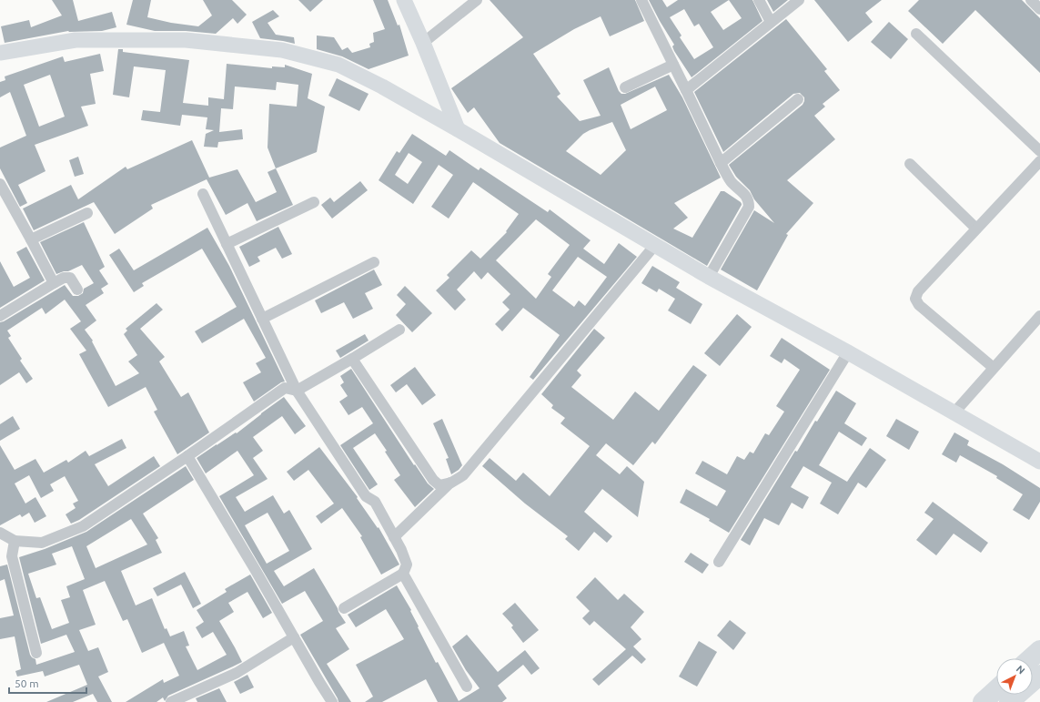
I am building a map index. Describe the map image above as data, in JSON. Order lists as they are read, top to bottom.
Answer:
{
  "scale_bar": "50 m",
  "north": "top right"
}
